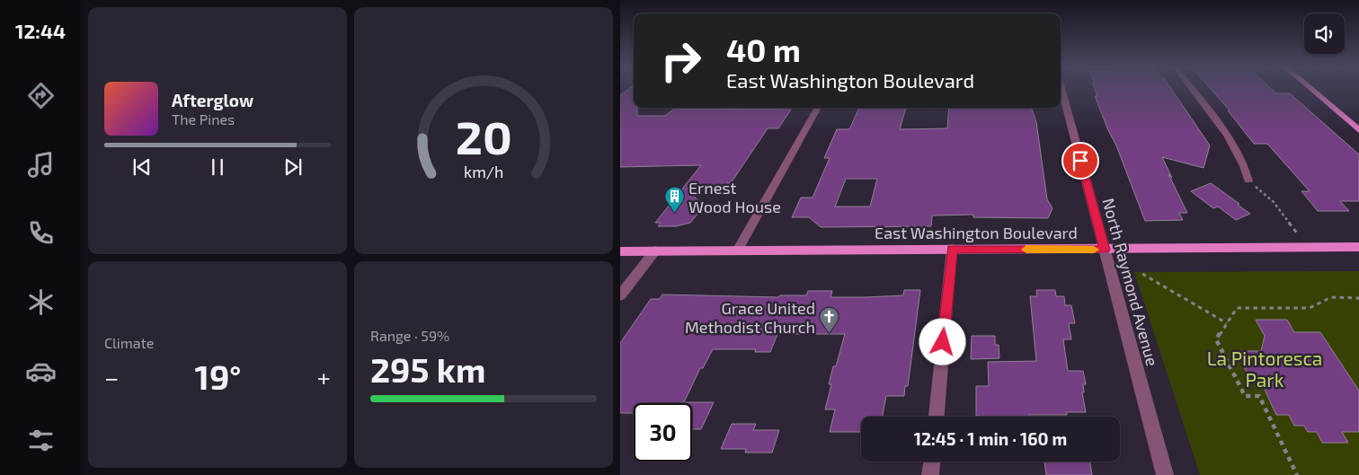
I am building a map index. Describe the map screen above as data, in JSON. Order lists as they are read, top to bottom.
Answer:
{
  "streets": {
    "main road": ["East Washington Boulevard"],
    "street": ["North Raymond Avenue"]
  },
  "crossings": [
    ["East Washington Boulevard", "North Raymond Avenue"]
  ],
  "parks": ["La Pintoresca Park"],
  "places": {
    "building": ["Ernest Wood House"],
    "church": ["Grace United Methodist Church"]
  },
  "page": {
    "tabs": "12:44",
    "turn": ["40 m", "East Washington Boulevard"],
    "song": ["Afterglow", "The Pines"],
    "tile": [
      "Climate",
      ["Range · 59%", "295 km"]
    ],
    "heat": ["−", "19°", "+"],
    "limit": "30",
    "trip": "12:45 · 1 min · 160 m",
    "gauge": ["20", "km/h"]
  }
}
